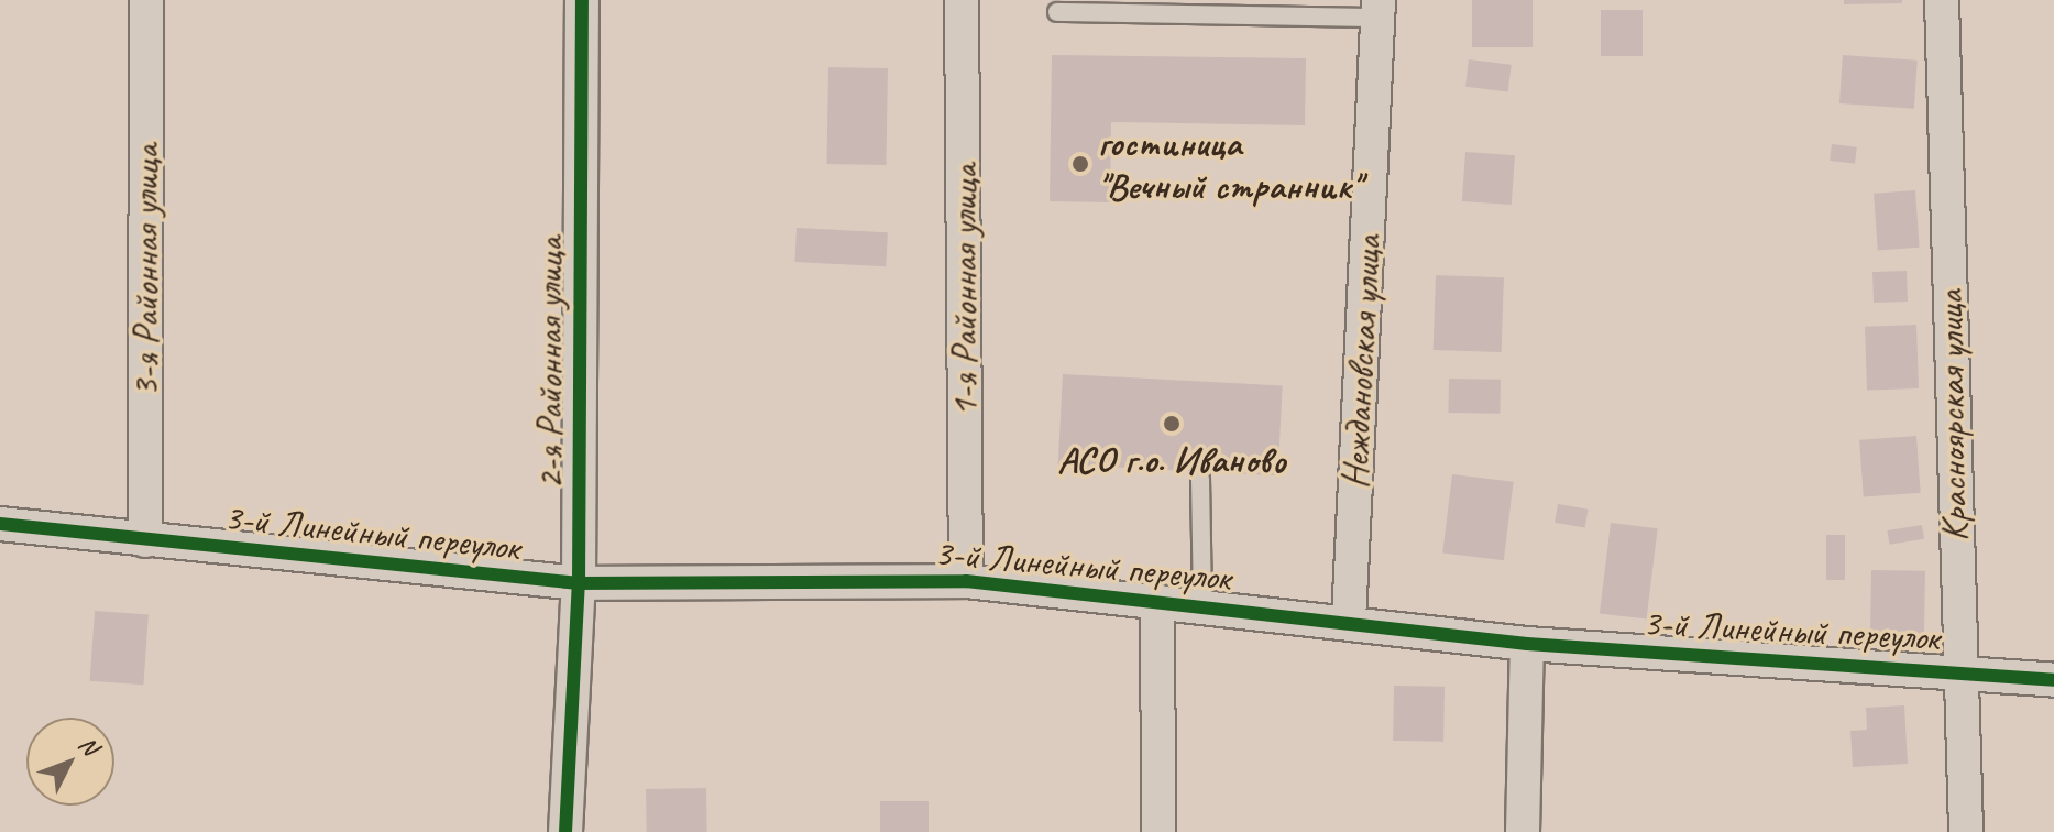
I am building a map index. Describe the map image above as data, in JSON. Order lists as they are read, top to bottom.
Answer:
{
  "streets": {
    "street": [
      "3-я Районная улица",
      "1-я Районная улица",
      "Неждановская улица",
      "2-я Районная улица",
      "Красноярская улица",
      "3-й Линейный переулок"
    ]
  },
  "crossings": [
    ["3-я Районная улица", "3-й Линейный переулок"],
    ["1-я Районная улица", "3-й Линейный переулок"],
    ["Неждановская улица", "3-й Линейный переулок"],
    ["2-я Районная улица", "3-й Линейный переулок"],
    ["Красноярская улица", "3-й Линейный переулок"]
  ],
  "places": ["гостиница \"Вечный странник\"", "АСО г.о. Иваново"],
  "north": "top right"
}
